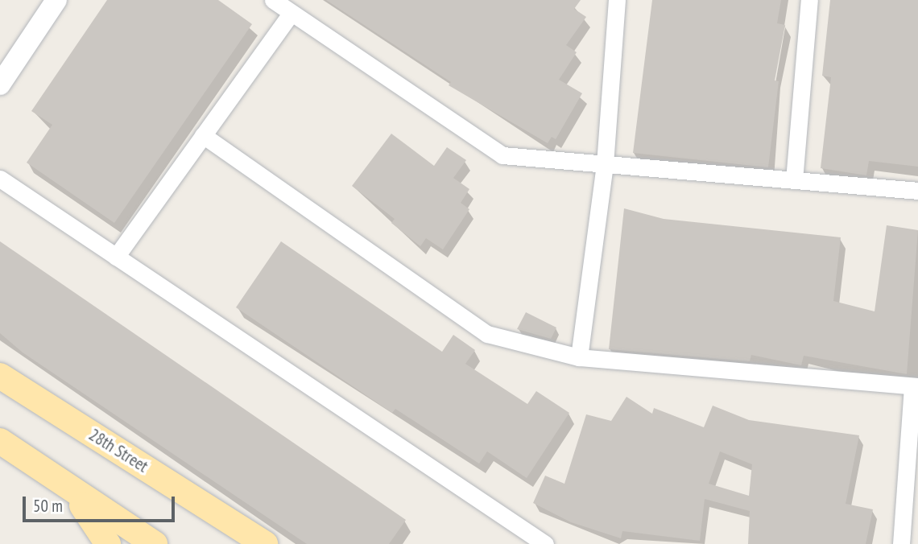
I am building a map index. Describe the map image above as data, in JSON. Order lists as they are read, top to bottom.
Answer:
{
  "streets": {
    "main road": ["28th Street"]
  },
  "scale_bar": "50 m"
}
